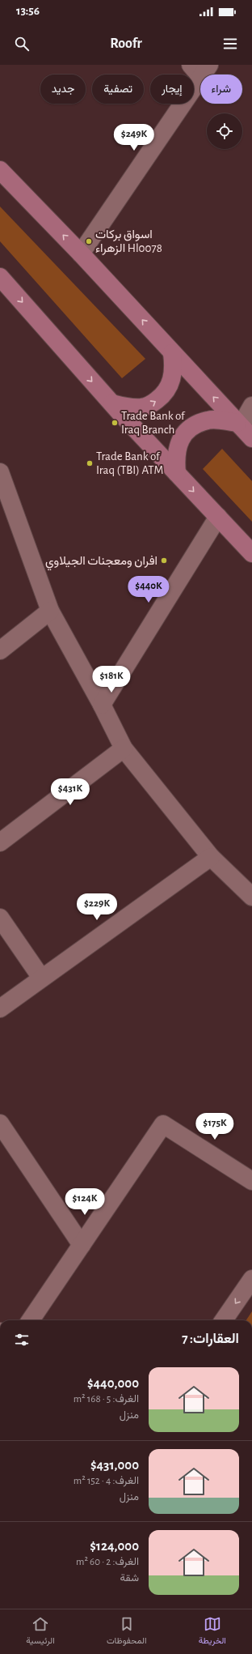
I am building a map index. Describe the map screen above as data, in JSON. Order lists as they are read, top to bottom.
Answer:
{
  "places": [
    "اسواق بركات الزهراء Hl0078",
    "Trade Bank of Iraq Branch",
    "Trade Bank of Iraq (TBI) ATM",
    "افران ومعجنات الجيلاوي"
  ],
  "page": {
    "status": "13:56",
    "header": "Roofr",
    "chip": [
      "شراء",
      "إيجار",
      "تصفية",
      "جديد"
    ],
    "price": [
      "$249K",
      "$440K",
      "$181K",
      "$431K",
      "$229K",
      "$175K",
      "$124K"
    ],
    "heading": "العقارات: 7",
    "list": [
      {
        "name": "$440,000",
        "note": "الغرف: 5 · 168 m² · منزل"
      },
      {
        "name": "$431,000",
        "note": "الغرف: 4 · 152 m² · منزل"
      },
      {
        "name": "$124,000",
        "note": "الغرف: 2 · 60 m² · شقة"
      }
    ],
    "tabs": ["الخريطة", "المحفوظات", "الرئيسية"]
  }
}
